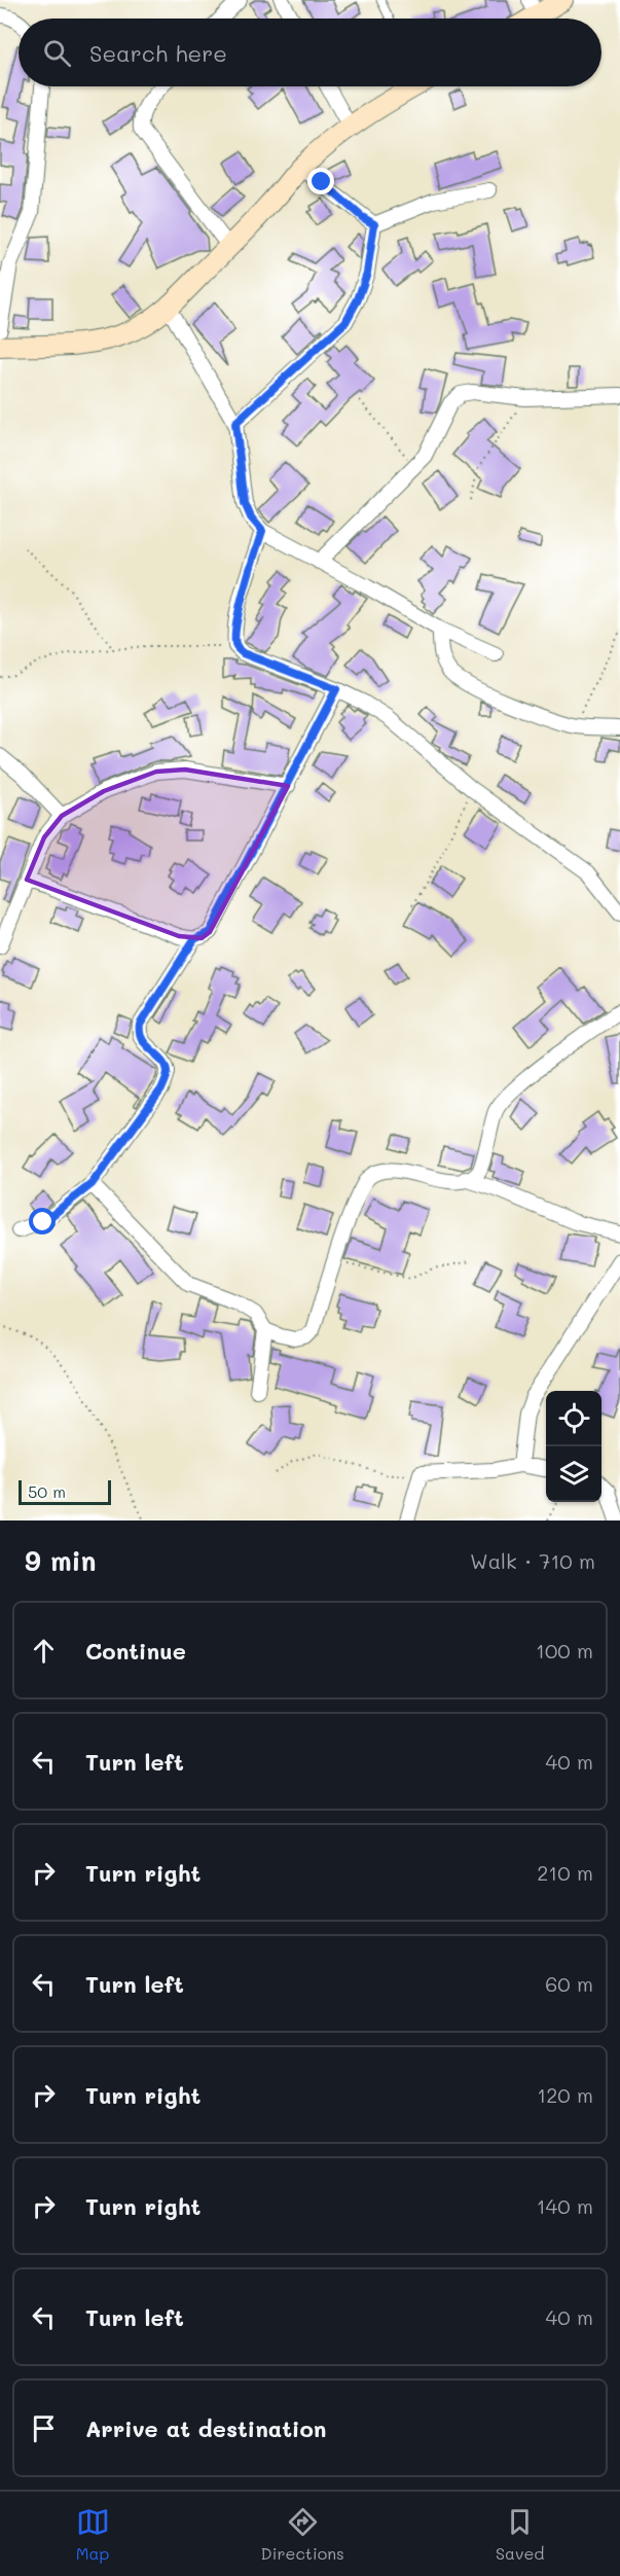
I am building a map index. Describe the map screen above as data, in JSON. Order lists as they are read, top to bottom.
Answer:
{
  "scale_bar": "50 m",
  "page": {
    "search": "Search here",
    "scale": "50 m",
    "heading": ["9 min", "Walk · 710 m"],
    "list": [
      ["Continue", "100 m"],
      ["Turn left", "40 m"],
      ["Turn right", "210 m"],
      ["Turn left", "60 m"],
      ["Turn right", "120 m"],
      ["Turn right", "140 m"],
      ["Turn left", "40 m"],
      "Arrive at destination"
    ],
    "nav": ["Map", "Directions", "Saved"]
  }
}
